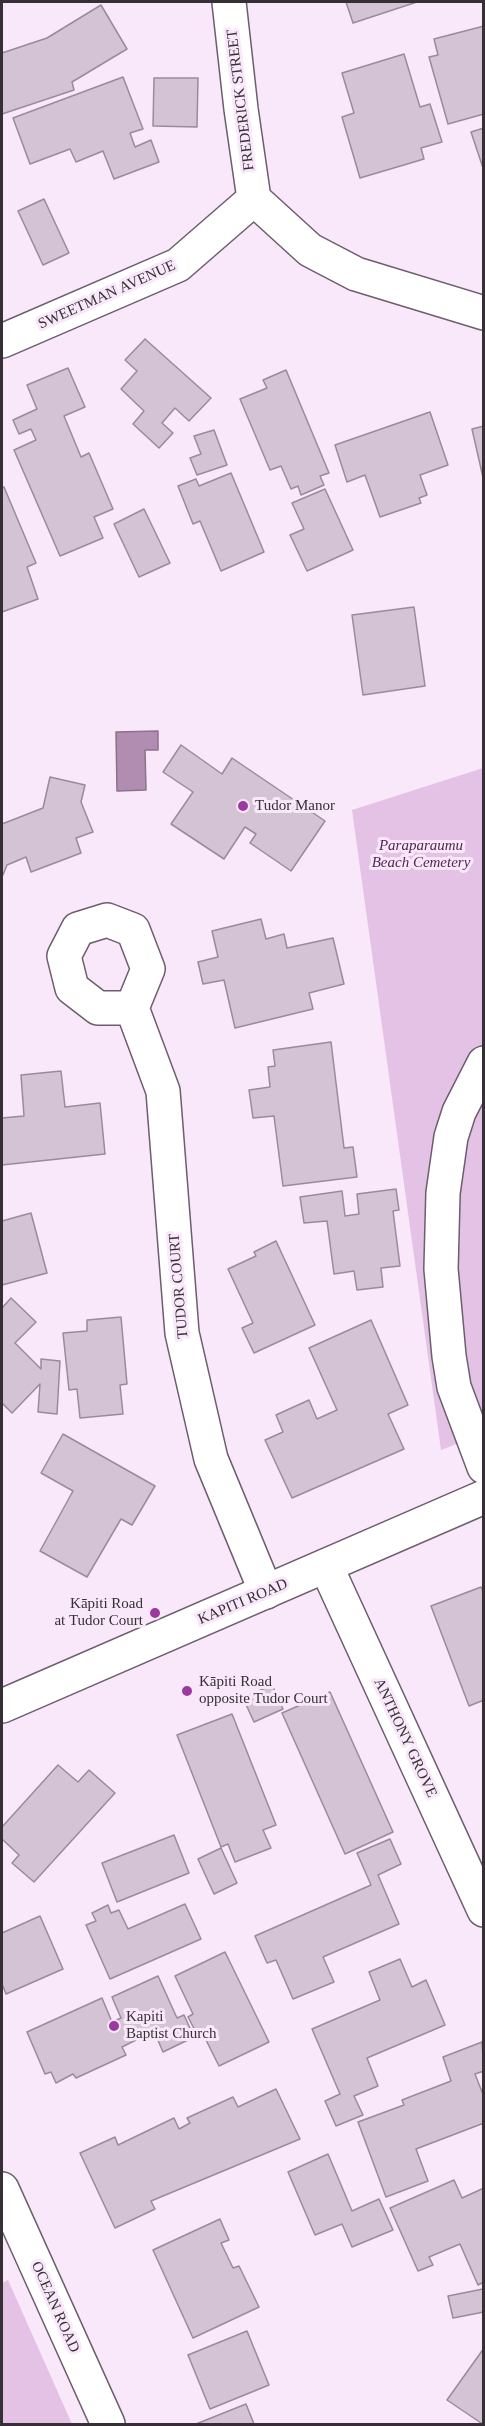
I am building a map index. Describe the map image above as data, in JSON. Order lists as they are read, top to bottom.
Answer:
{
  "streets": {
    "street": [
      "FREDERICK STREET",
      "SWEETMAN AVENUE",
      "TUDOR COURT",
      "KAPITI ROAD",
      "ANTHONY GROVE",
      "OCEAN ROAD"
    ]
  },
  "crossings": [
    ["FREDERICK STREET", "SWEETMAN AVENUE"],
    ["TUDOR COURT", "KAPITI ROAD"],
    ["KAPITI ROAD", "ANTHONY GROVE"]
  ],
  "parks": ["Paraparaumu Beach Cemetery"],
  "places": [
    "Tudor Manor",
    "Kāpiti Road at Tudor Court",
    "Kāpiti Road opposite Tudor Court",
    "Kapiti Baptist Church"
  ]
}
